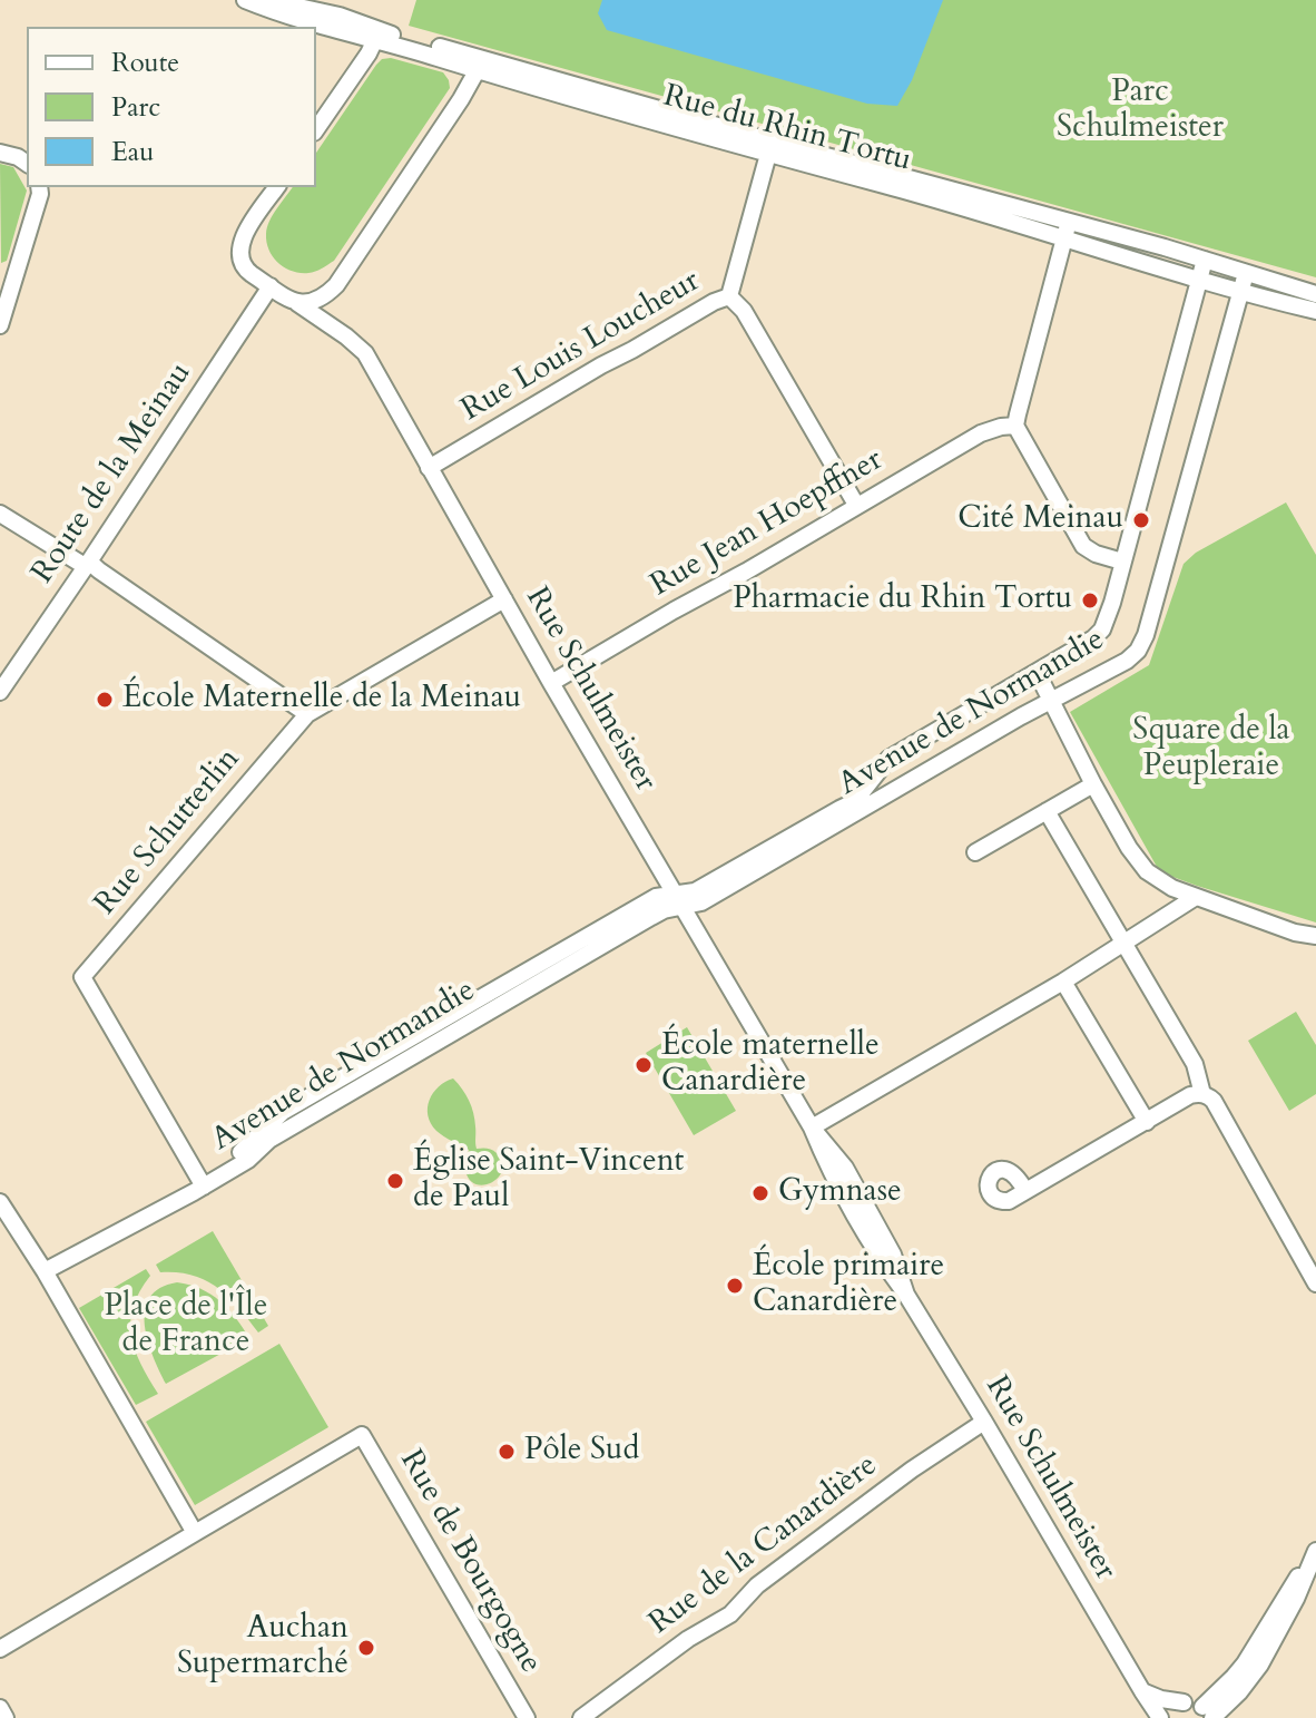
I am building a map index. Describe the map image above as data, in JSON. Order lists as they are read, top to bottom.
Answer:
{
  "streets": {
    "street": [
      "Rue du Rhin Tortu",
      "Rue Louis Loucheur",
      "Route de la Meinau",
      "Rue Jean Hoepffner",
      "Rue Schulmeister",
      "Avenue de Normandie",
      "Rue Schutterlin",
      "Rue de la Canardière",
      "Rue de Bourgogne"
    ]
  },
  "crossings": [
    ["Rue du Rhin Tortu", "Rue Louis Loucheur"],
    ["Rue du Rhin Tortu", "Avenue de Normandie"],
    ["Rue Louis Loucheur", "Rue Schulmeister"],
    ["Rue Jean Hoepffner", "Rue Schulmeister"],
    ["Rue Schulmeister", "Avenue de Normandie"],
    ["Rue Schulmeister", "Rue Schutterlin"],
    ["Rue Schulmeister", "Rue de la Canardière"],
    ["Avenue de Normandie", "Rue Schutterlin"]
  ],
  "parks": ["Parc Schulmeister", "Square de la Peupleraie", "Place de l'Île de France"],
  "places": [
    "Cité Meinau",
    "Pharmacie du Rhin Tortu",
    "École Maternelle de la Meinau",
    "École maternelle Canardière",
    "Église Saint-Vincent de Paul",
    "Gymnase",
    "École primaire Canardière",
    "Pôle Sud",
    "Auchan Supermarché"
  ],
  "legend": ["Route", "Parc", "Eau"]
}
